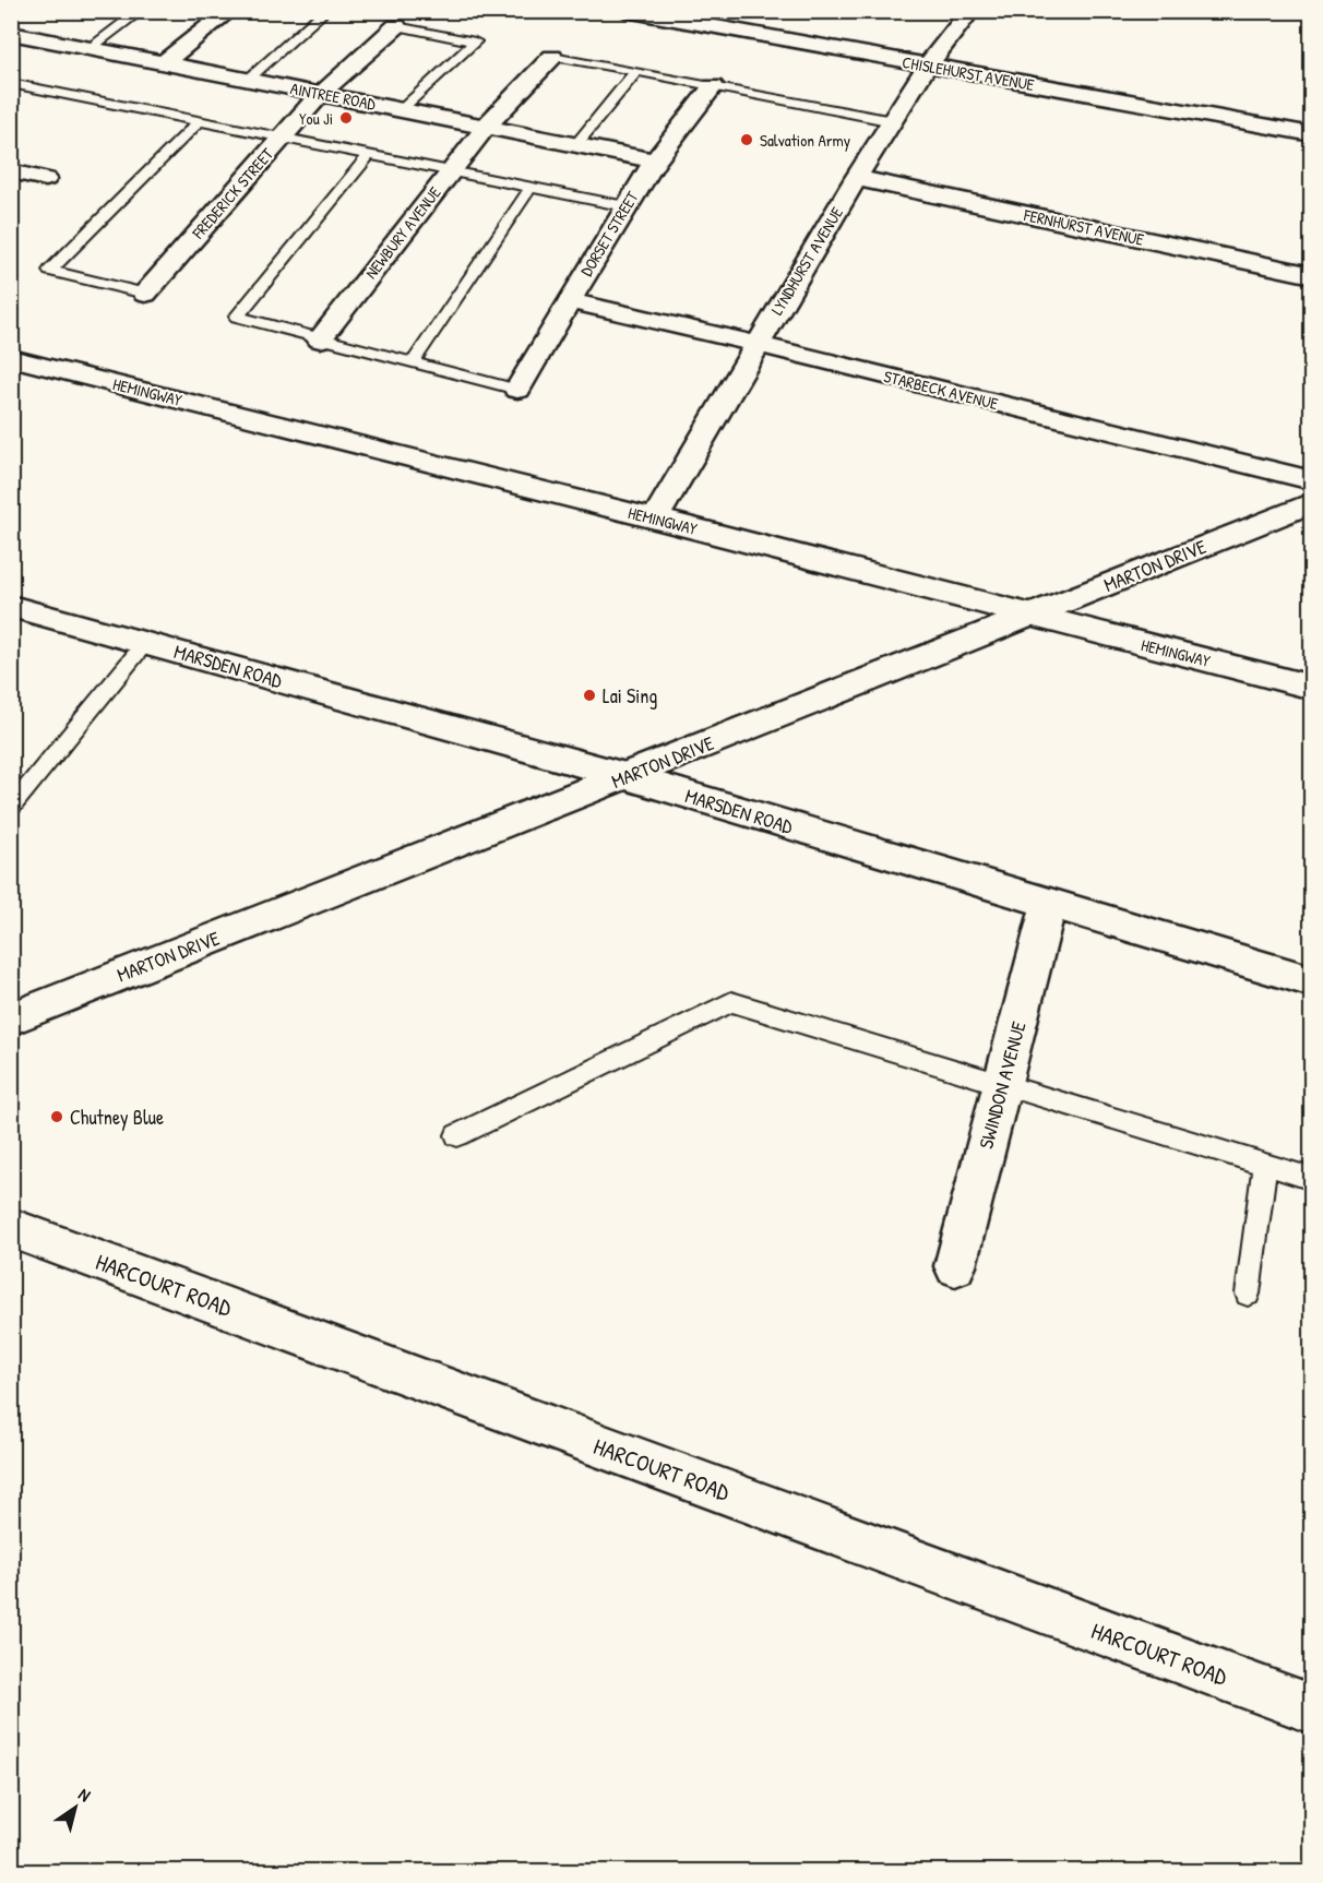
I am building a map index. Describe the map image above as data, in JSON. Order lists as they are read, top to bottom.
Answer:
{
  "streets": {
    "street": [
      "CHISLEHURST AVENUE",
      "AINTREE ROAD",
      "FREDERICK STREET",
      "FERNHURST AVENUE",
      "NEWBURY AVENUE",
      "DORSET STREET",
      "LYNDHURST AVENUE",
      "STARBECK AVENUE",
      "HEMINGWAY",
      "MARTON DRIVE",
      "MARSDEN ROAD",
      "SWINDON AVENUE",
      "HARCOURT ROAD"
    ]
  },
  "crossings": [
    ["CHISLEHURST AVENUE", "LYNDHURST AVENUE"],
    ["AINTREE ROAD", "FREDERICK STREET"],
    ["AINTREE ROAD", "NEWBURY AVENUE"],
    ["AINTREE ROAD", "DORSET STREET"],
    ["FERNHURST AVENUE", "LYNDHURST AVENUE"],
    ["DORSET STREET", "STARBECK AVENUE"],
    ["LYNDHURST AVENUE", "STARBECK AVENUE"],
    ["LYNDHURST AVENUE", "HEMINGWAY"],
    ["HEMINGWAY", "MARTON DRIVE"],
    ["MARTON DRIVE", "MARSDEN ROAD"],
    ["MARSDEN ROAD", "SWINDON AVENUE"]
  ],
  "places": [
    "You Ji",
    "Salvation Army",
    "Lai Sing",
    "Chutney Blue"
  ],
  "north": "top right"
}
